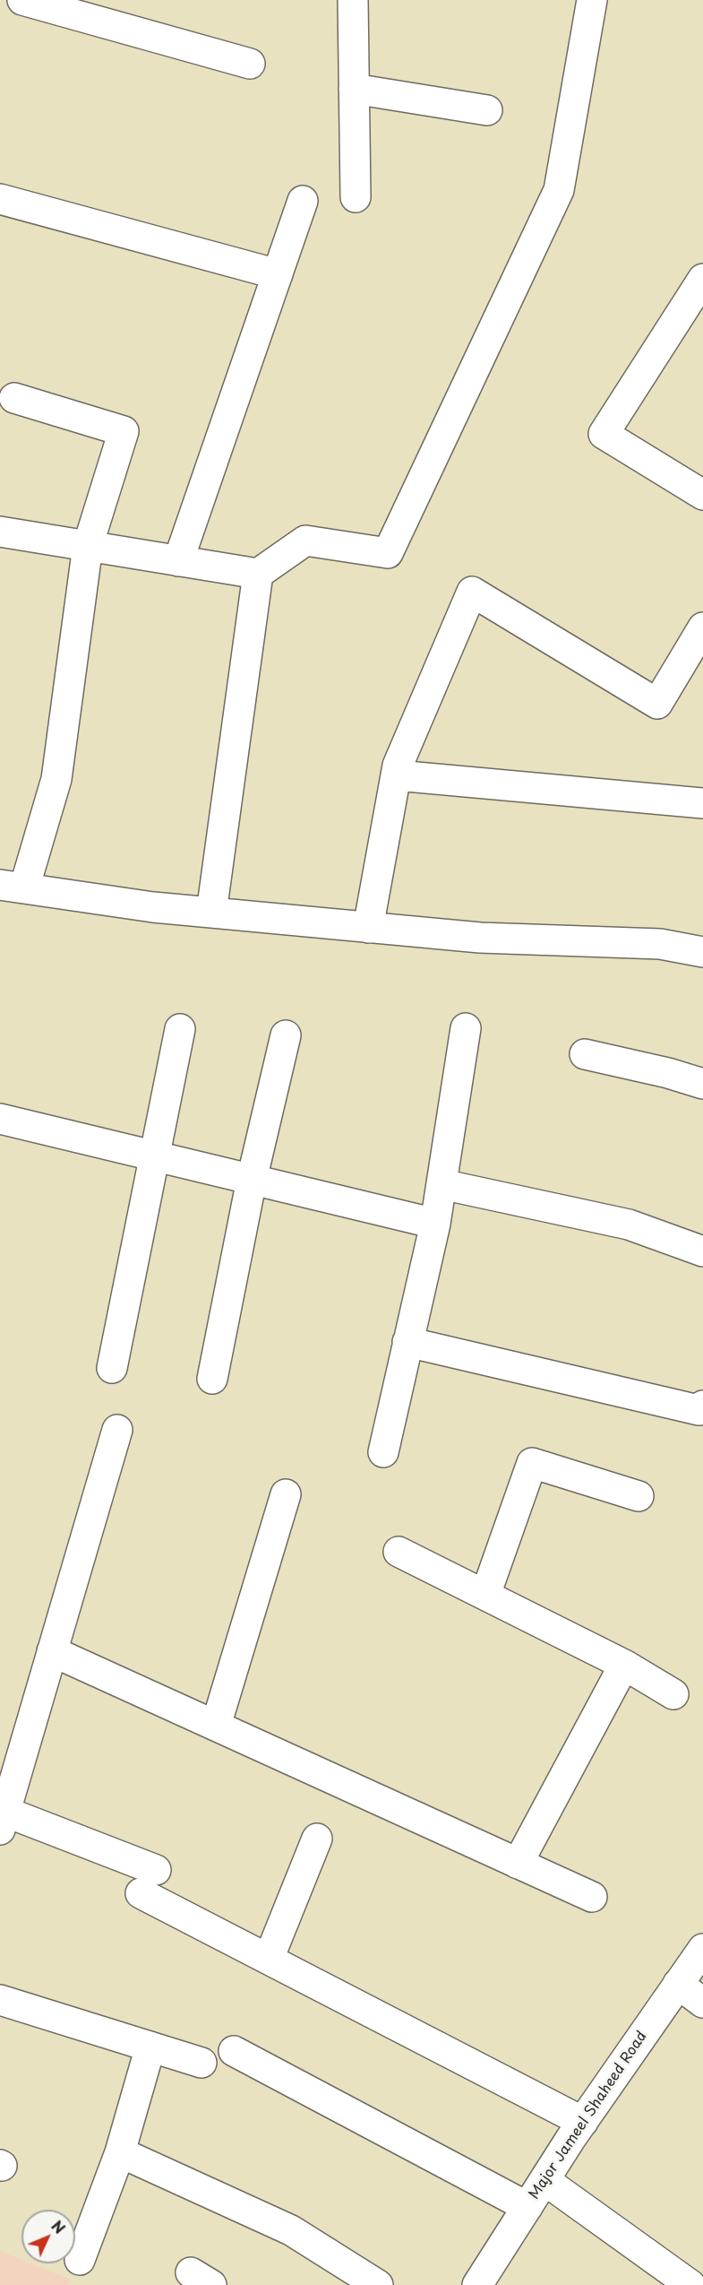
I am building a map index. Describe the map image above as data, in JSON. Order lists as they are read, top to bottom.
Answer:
{
  "streets": {
    "street": ["Major Jameel Shaheed Road"]
  },
  "north": "top right"
}
